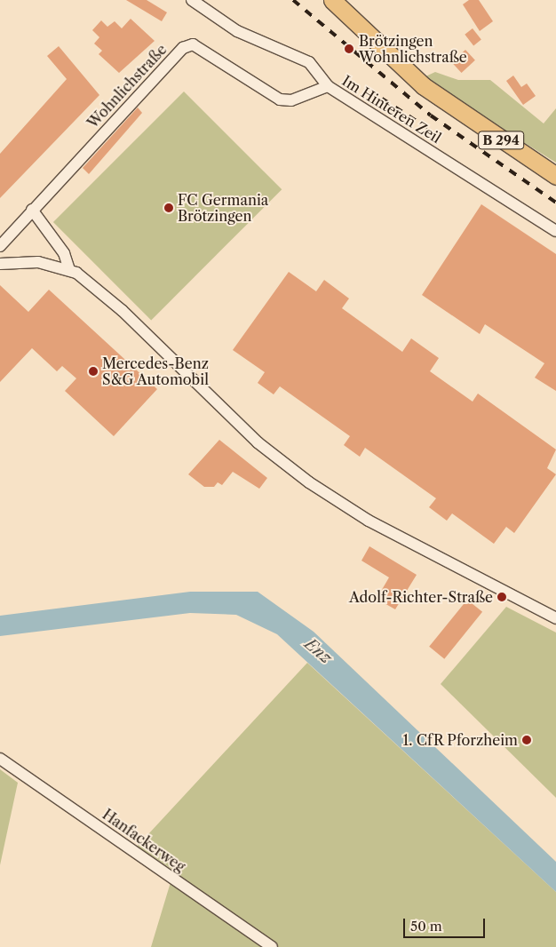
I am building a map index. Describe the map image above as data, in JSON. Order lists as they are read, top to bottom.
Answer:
{
  "streets": {
    "main road": ["B 294"],
    "street": ["Wohnlichstraße", "Im Hinteren Zeil", "Hanfackerweg"]
  },
  "crossings": [
    ["Wohnlichstraße", "Im Hinteren Zeil"]
  ],
  "water": ["Enz"],
  "places": [
    "Brötzingen Wohnlichstraße",
    "FC Germania Brötzingen",
    "Mercedes-Benz S&G Automobil",
    "Adolf-Richter-Straße",
    "1. CfR Pforzheim"
  ],
  "scale_bar": "50 m"
}
